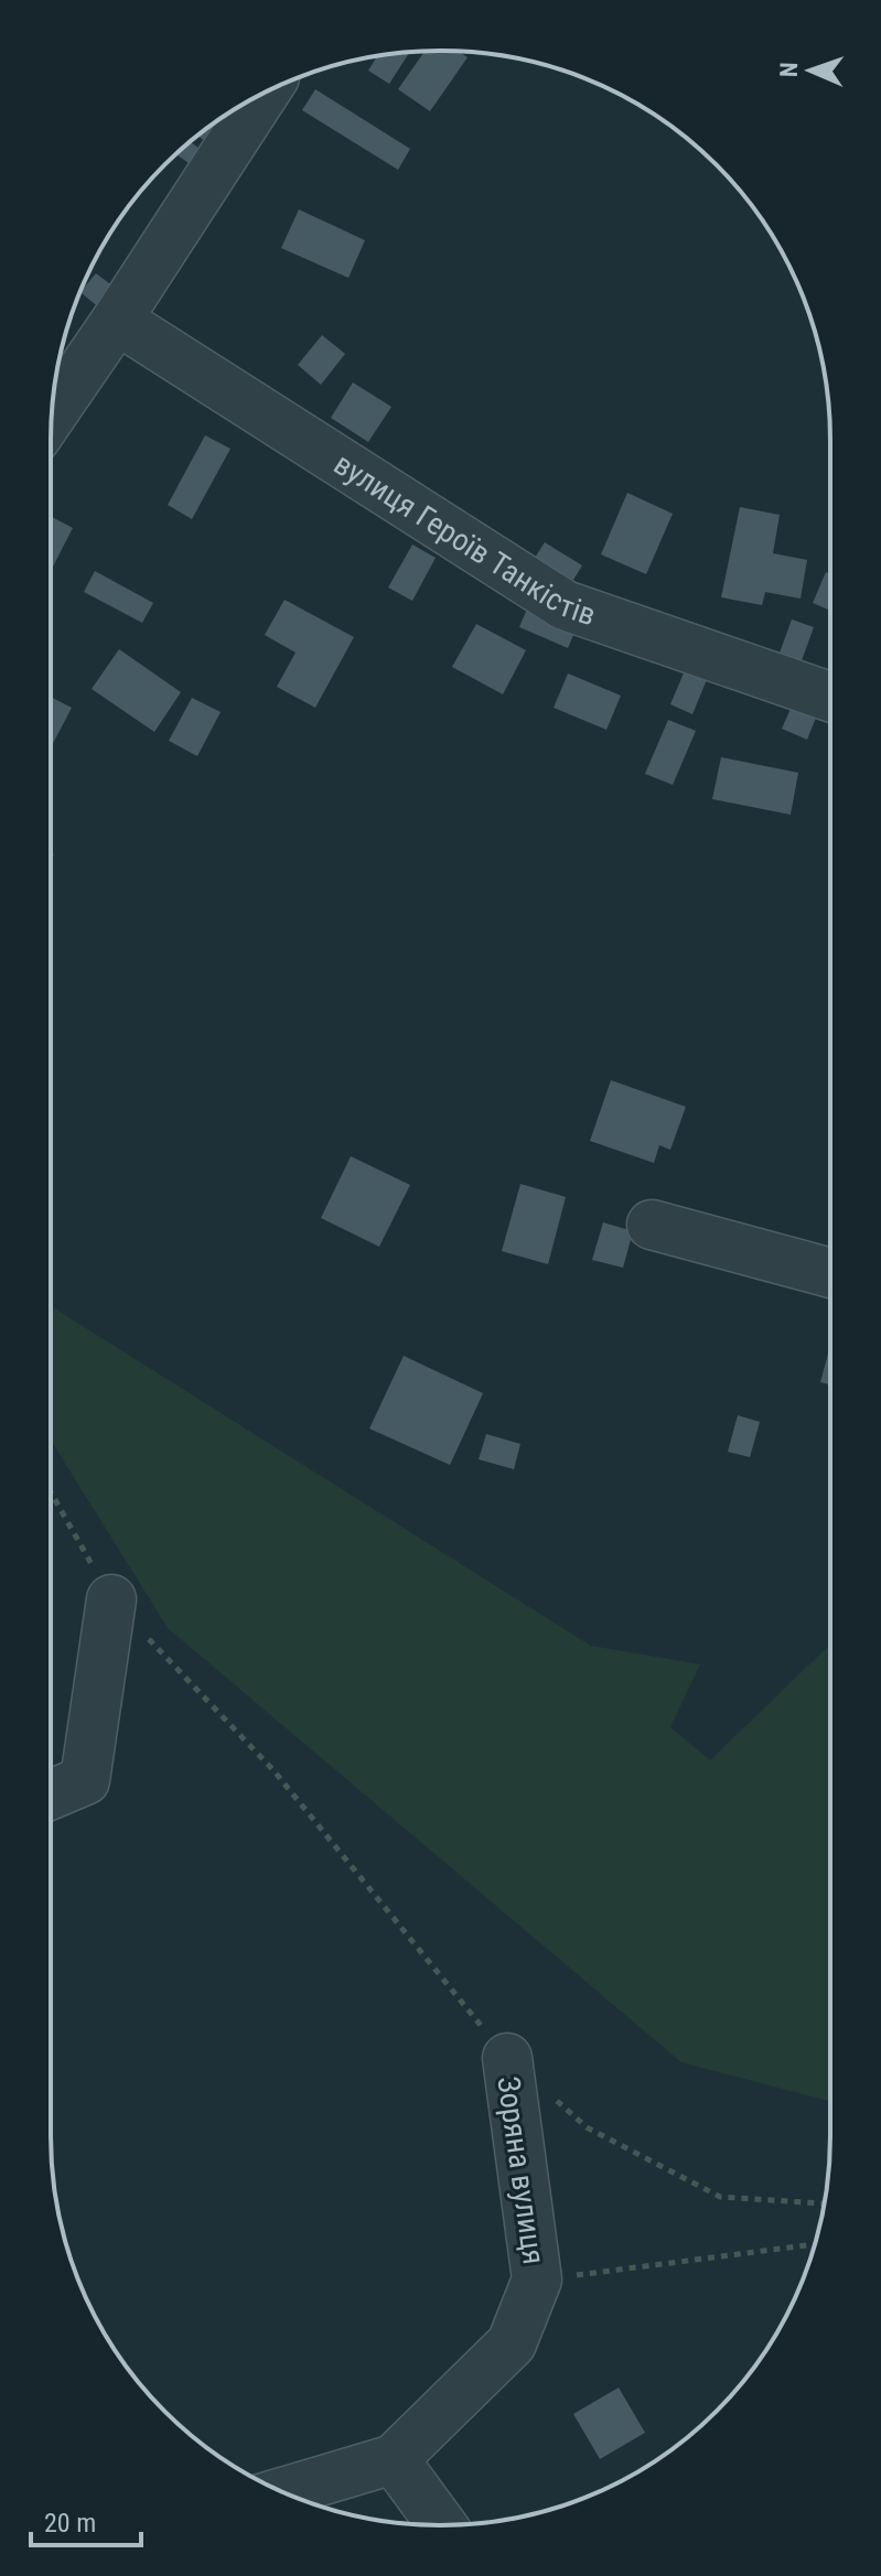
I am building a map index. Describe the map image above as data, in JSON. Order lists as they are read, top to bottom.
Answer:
{
  "streets": {
    "street": ["вулиця Героїв Танкістів", "Зоряна вулиця"]
  },
  "scale_bar": "20 m",
  "north": "left"
}
